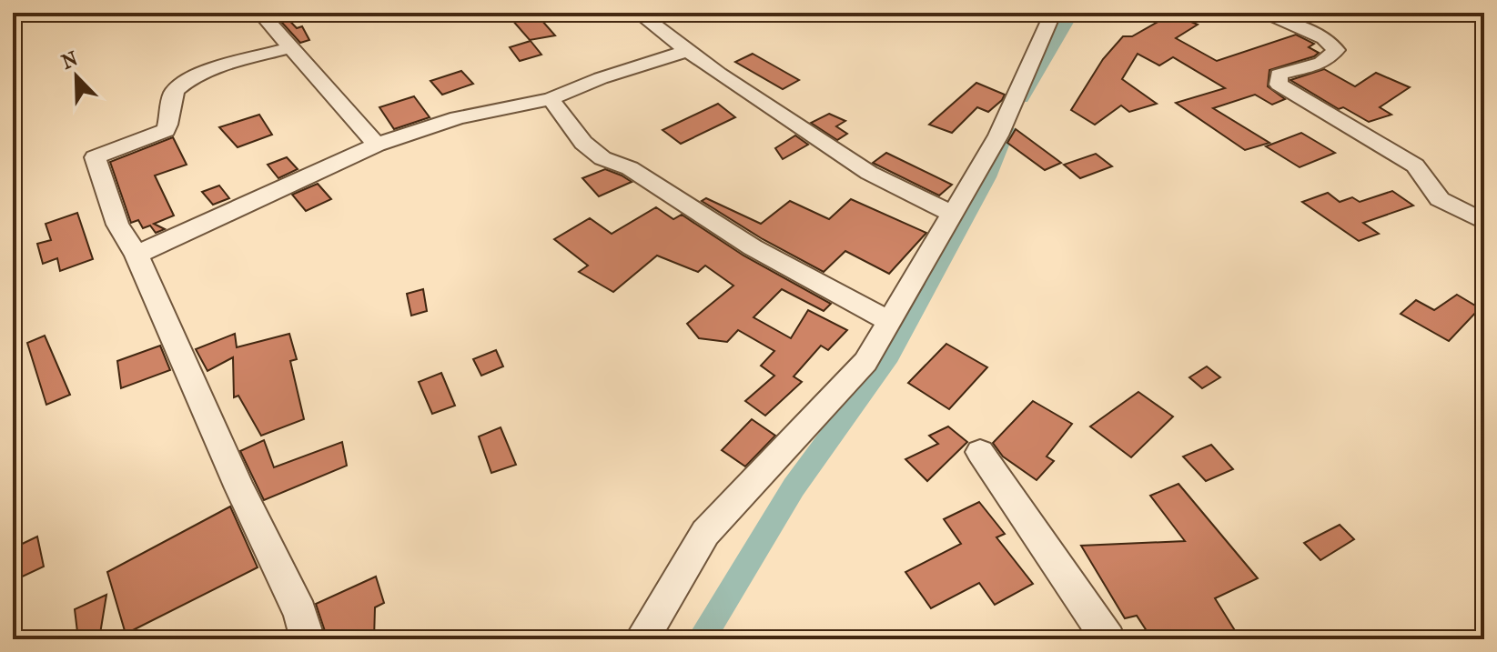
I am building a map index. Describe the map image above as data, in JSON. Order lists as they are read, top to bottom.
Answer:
{
  "north": "top left"
}
